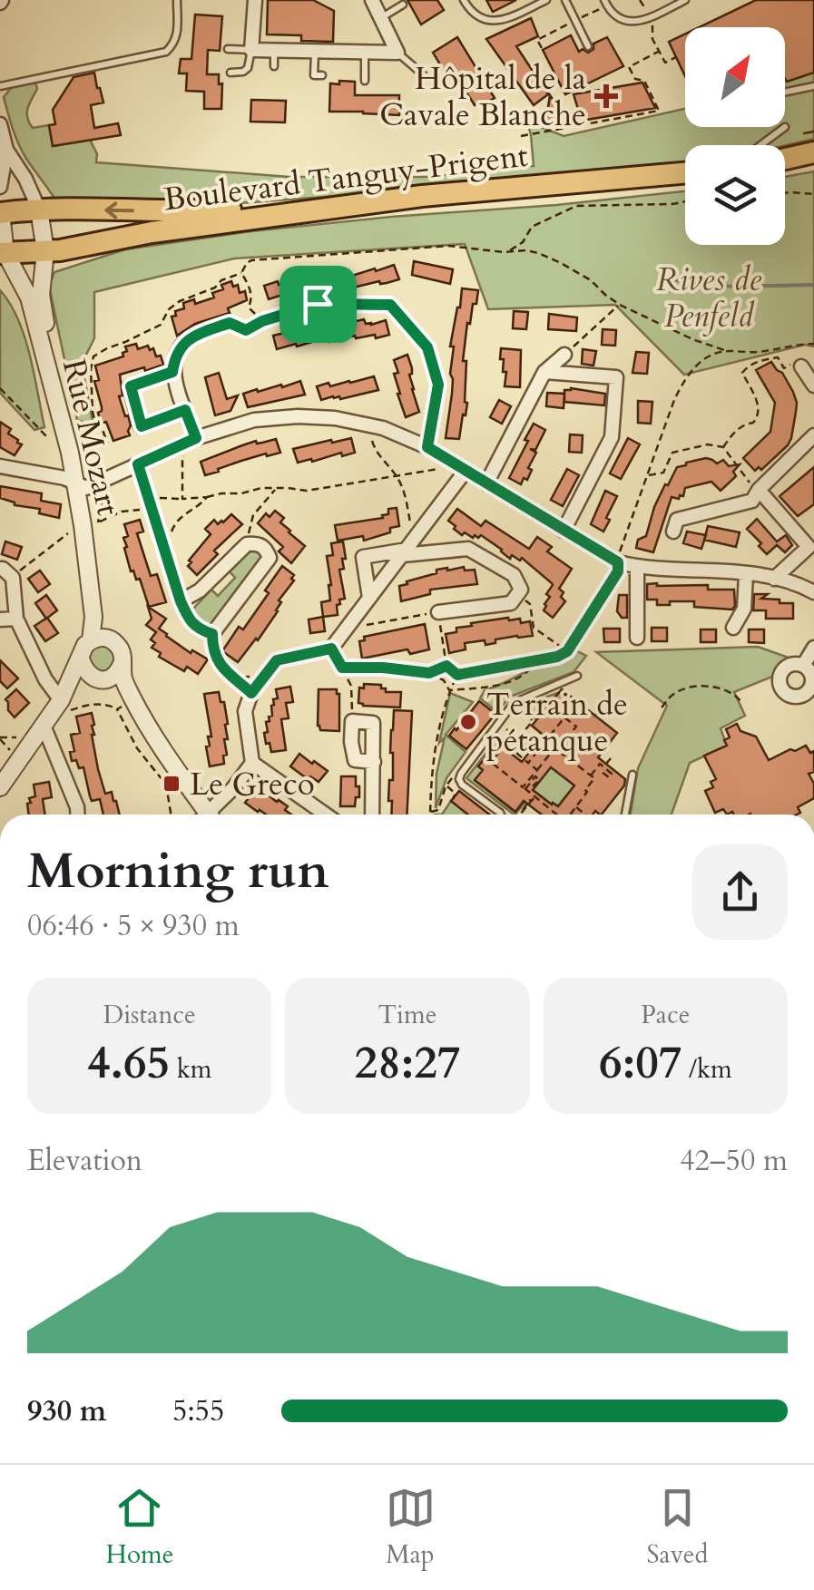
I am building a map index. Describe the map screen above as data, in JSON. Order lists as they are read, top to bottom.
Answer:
{
  "streets": {
    "main road": ["Boulevard Tanguy-Prigent"],
    "street": ["Rue Mozart"]
  },
  "crossings": [
    ["Boulevard Tanguy-Prigent", "Rue Mozart"]
  ],
  "parks": ["Rives de Penfeld"],
  "places": {
    "health": ["Hôpital de la Cavale Blanche"],
    "other": ["Terrain de pétanque"],
    "transit": ["Le Greco"]
  },
  "north": "top right",
  "page": {
    "heading": ["Morning run", "06:46 · 5 × 930 m"],
    "stats": [
      ["Distance", "4.65 km"],
      ["Time", "28:27"],
      ["Pace", "6:07 /km"]
    ],
    "chart": ["Elevation", "42–50 m"],
    "list": [
      {
        "name": "930 m",
        "note": "5:55"
      }
    ],
    "tabs": ["Home", "Map", "Saved"]
  }
}
